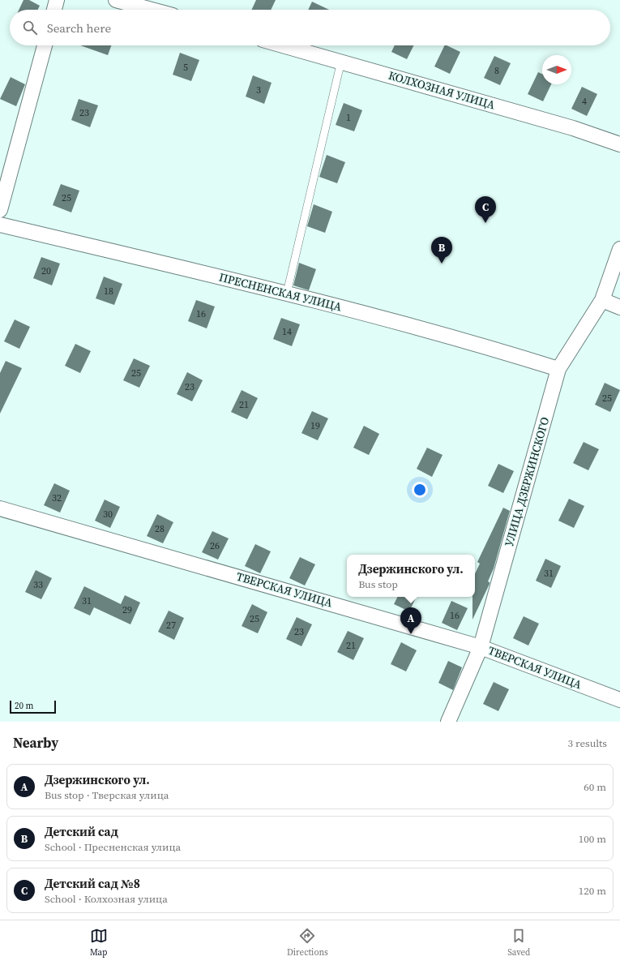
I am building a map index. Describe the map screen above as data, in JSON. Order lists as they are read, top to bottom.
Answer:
{
  "streets": {
    "street": [
      "КОЛХОЗНАЯ УЛИЦА",
      "ПРЕСНЕНСКАЯ УЛИЦА",
      "УЛИЦА ДЗЕРЖИНСКОГО",
      "ТВЕРСКАЯ УЛИЦА"
    ]
  },
  "crossings": [
    ["ПРЕСНЕНСКАЯ УЛИЦА", "УЛИЦА ДЗЕРЖИНСКОГО"],
    ["УЛИЦА ДЗЕРЖИНСКОГО", "ТВЕРСКАЯ УЛИЦА"]
  ],
  "house_numbers": [
    "5",
    "8",
    "3",
    "4",
    "23",
    "1",
    "25",
    "20",
    "18",
    "16",
    "14",
    "25",
    "23",
    "25",
    "21",
    "19",
    "32",
    "30",
    "28",
    "26",
    "31",
    "33",
    "31",
    "29",
    "16",
    "25",
    "27",
    "23",
    "21"
  ],
  "scale_bar": "20 m",
  "north": "right",
  "page": {
    "search": "Search here",
    "pins": ["C", "B", "A"],
    "popup": ["Дзержинского ул.", "Bus stop"],
    "scale": "20 m",
    "heading": ["Nearby", "3 results"],
    "list": [
      {
        "mark": "A",
        "name": "Дзержинского ул.",
        "note": "Bus stop · Тверская улица",
        "value": "60 m"
      },
      {
        "mark": "B",
        "name": "Детский сад",
        "note": "School · Пресненская улица",
        "value": "100 m"
      },
      {
        "mark": "C",
        "name": "Детский сад №8",
        "note": "School · Колхозная улица",
        "value": "120 m"
      }
    ],
    "nav": ["Map", "Directions", "Saved"]
  }
}
